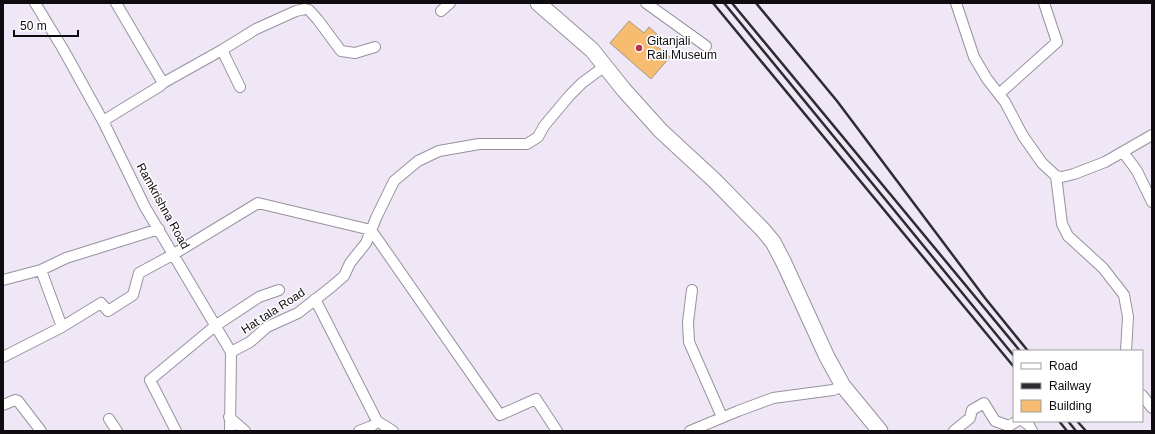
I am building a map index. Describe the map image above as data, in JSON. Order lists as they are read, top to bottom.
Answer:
{
  "streets": {
    "street": ["Ramkrishna Road", "Hat tala Road"]
  },
  "crossings": [
    ["Ramkrishna Road", "Hat tala Road"]
  ],
  "places": ["Gitanjali Rail Museum"],
  "legend": ["Road", "Railway", "Building"],
  "scale_bar": "50 m"
}
